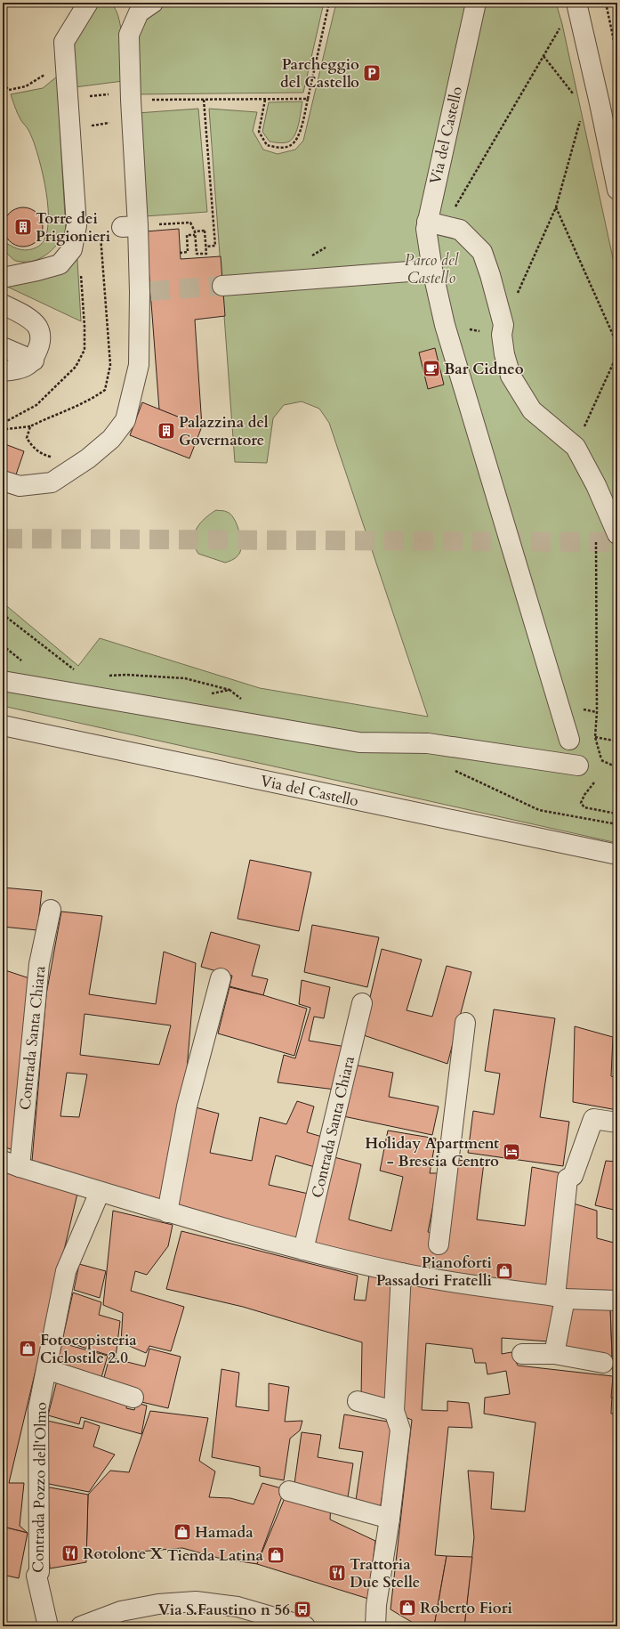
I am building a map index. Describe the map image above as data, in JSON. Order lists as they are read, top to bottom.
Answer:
{
  "streets": {
    "street": ["Via del Castello", "Contrada Santa Chiara", "Contrada Pozzo dell'Olmo"]
  },
  "crossings": [
    ["Contrada Santa Chiara", "Contrada Pozzo dell'Olmo"]
  ],
  "parks": ["Parco del Castello"],
  "places": {
    "parking": ["Parcheggio del Castello"],
    "building": ["Torre dei Prigionieri", "Palazzina del Governatore"],
    "cafe": ["Bar Cidneo"],
    "hotel": ["Holiday Apartment - Brescia Centro"],
    "shop": [
      "Pianoforti Passadori Fratelli",
      "Fotocopisteria Ciclostile 2.0",
      "Hamada",
      "Tienda Latina",
      "Roberto Fiori"
    ],
    "restaurant": ["Rotolone X", "Trattoria Due Stelle"],
    "bus stop": ["Via S.Faustino n 56"]
  }
}
